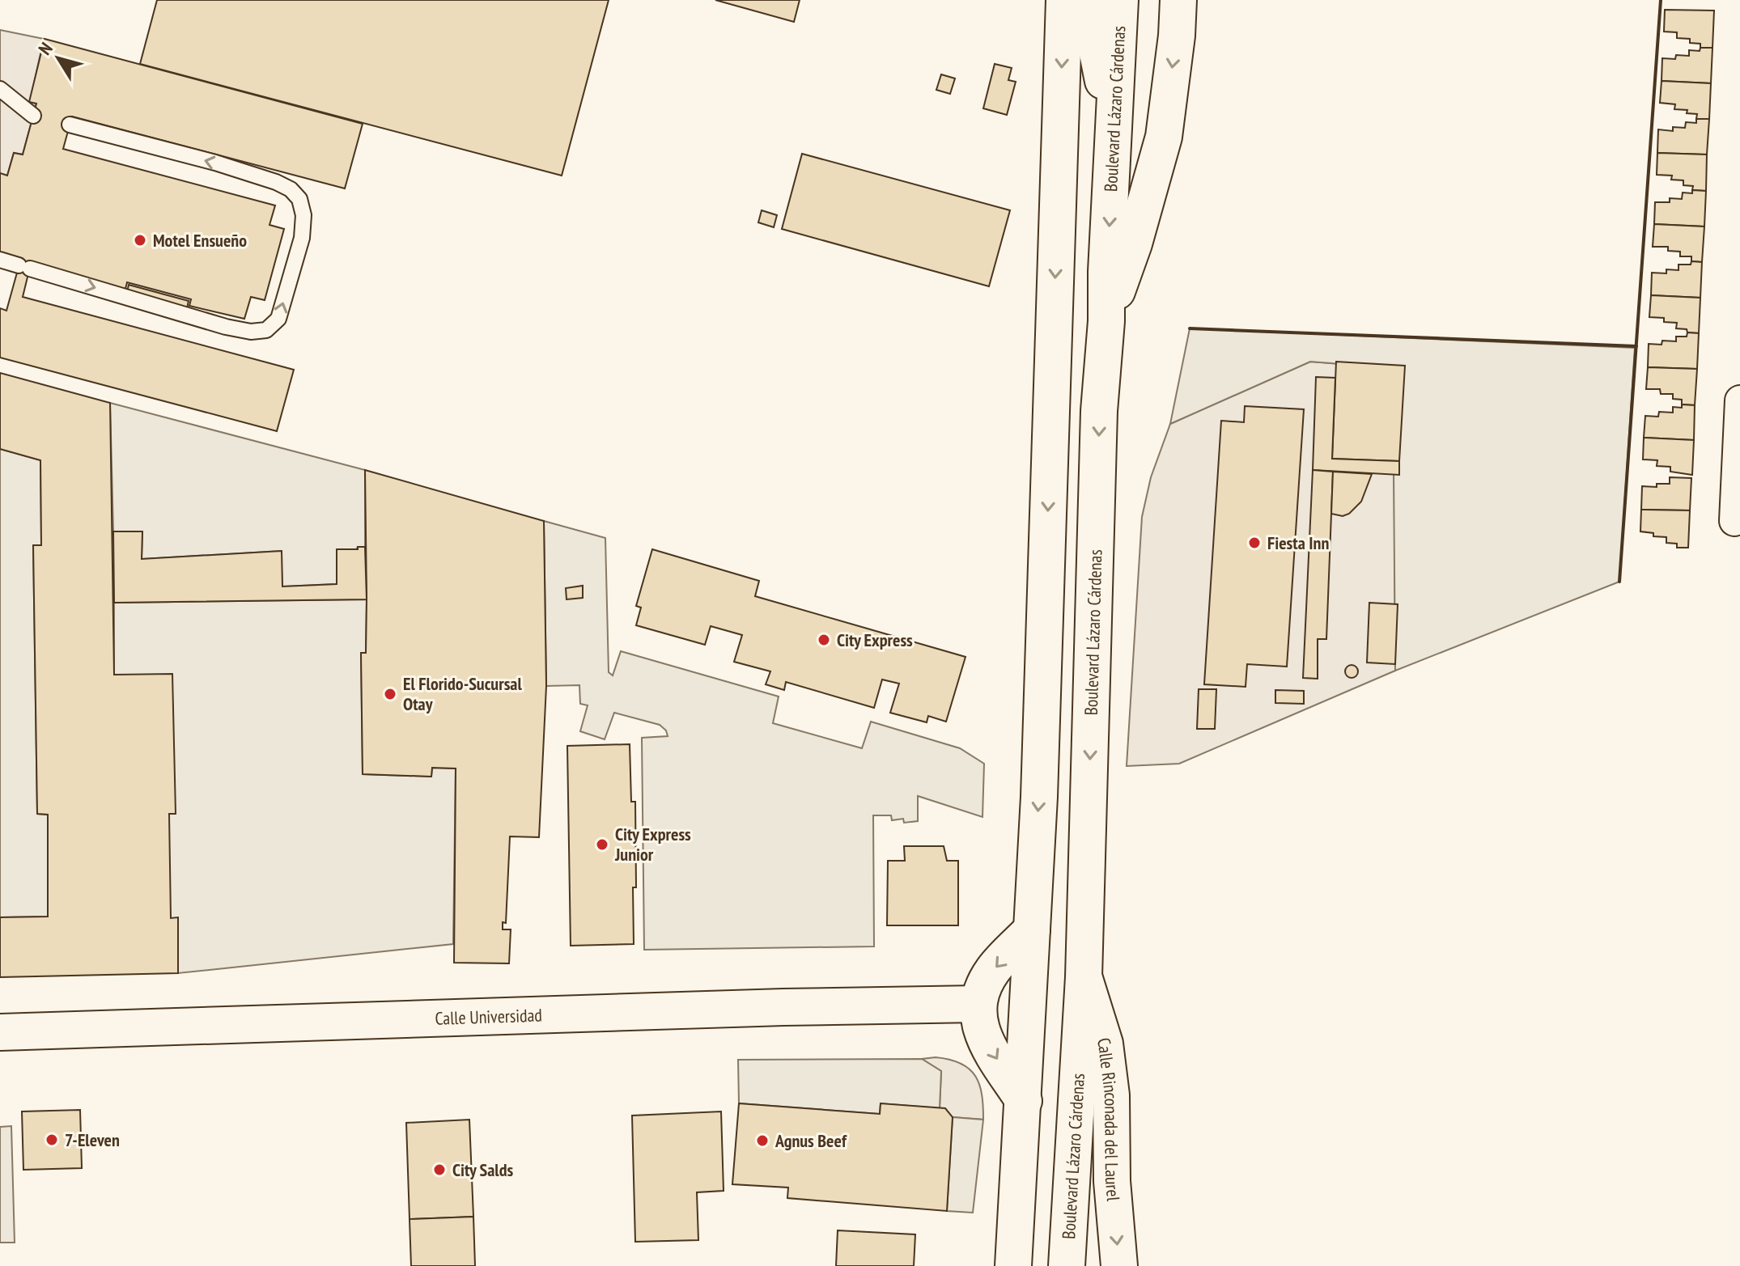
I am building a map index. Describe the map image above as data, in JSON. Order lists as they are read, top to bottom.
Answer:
{
  "streets": {
    "main road": ["Boulevard Lázaro Cárdenas", "Calle Universidad", "Calle Rinconada del Laurel"]
  },
  "crossings": [
    ["Boulevard Lázaro Cárdenas", "Calle Rinconada del Laurel"]
  ],
  "places": [
    "Motel Ensueño",
    "Fiesta Inn",
    "City Express",
    "El Florido-Sucursal Otay",
    "City Express Junior",
    "7-Eleven",
    "Agnus Beef",
    "City Salds"
  ],
  "north": "top left"
}
